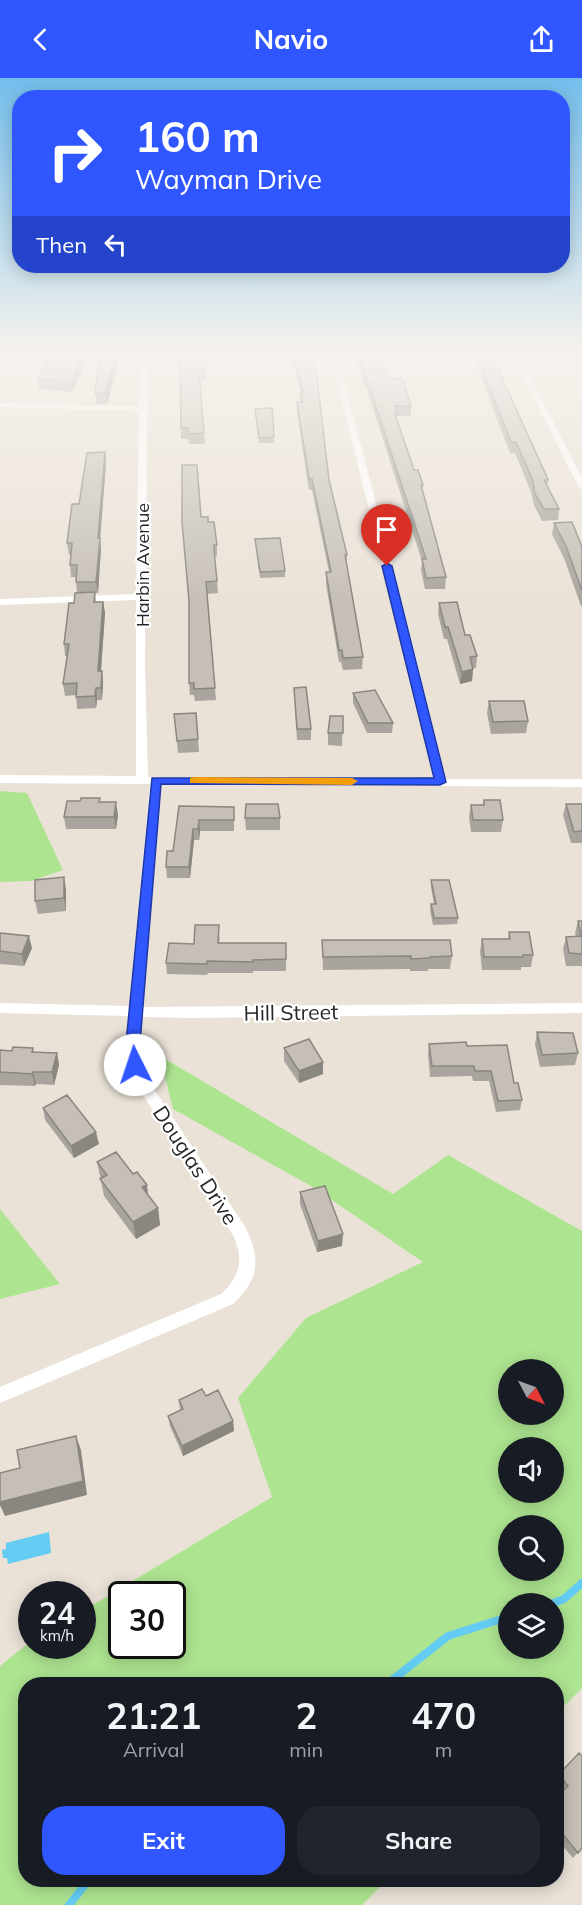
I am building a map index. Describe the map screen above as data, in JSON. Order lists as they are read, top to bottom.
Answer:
{
  "streets": {
    "street": ["Harbin Avenue", "Hill Street", "Douglas Drive"]
  },
  "crossings": [
    ["Harbin Avenue", "Douglas Drive"],
    ["Hill Street", "Douglas Drive"]
  ],
  "north": "bottom right",
  "page": {
    "header": "Navio",
    "turn": ["160 m", "Wayman Drive"],
    "then": "Then",
    "speed": "24 km/h",
    "limit": "30",
    "eta": [
      "21:21",
      "Arrival",
      "2",
      "min",
      "470",
      "m"
    ],
    "buttons": ["Exit", "Share"]
  }
}
